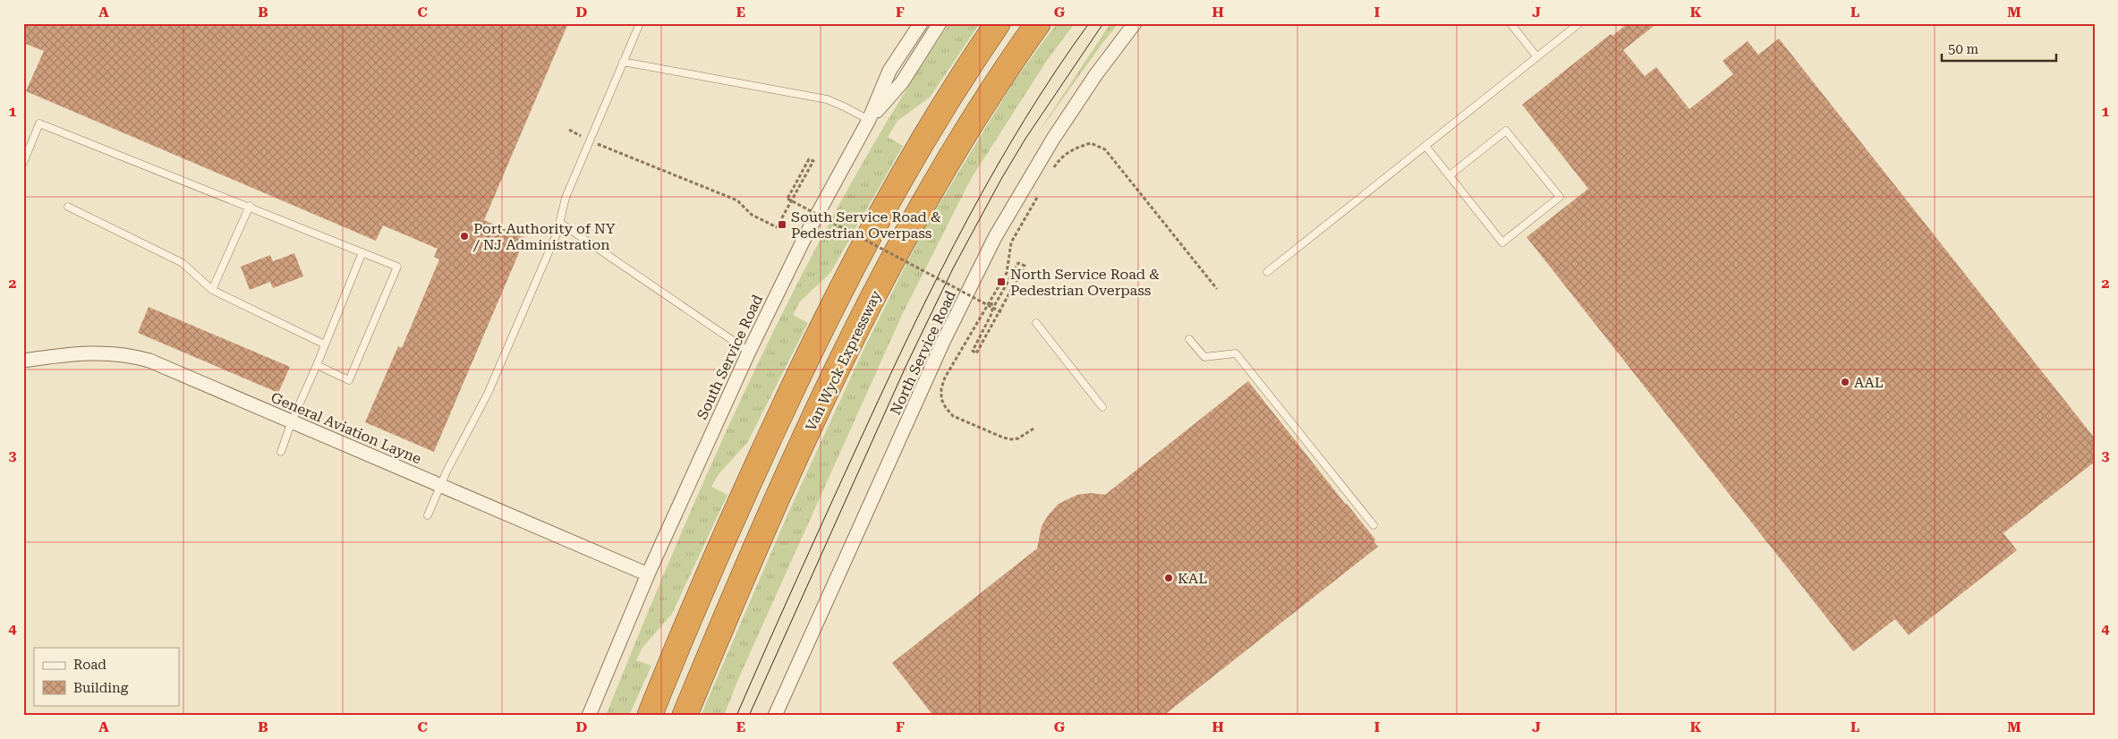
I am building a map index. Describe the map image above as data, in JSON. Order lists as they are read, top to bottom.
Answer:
{
  "streets": {
    "highway": ["Van Wyck Expressway"],
    "street": ["North Service Road", "South Service Road", "General Aviation Layne"]
  },
  "crossings": [
    ["South Service Road", "General Aviation Layne"]
  ],
  "places": {
    "transit": ["South Service Road & Pedestrian Overpass", "North Service Road & Pedestrian Overpass"],
    "other": ["Port Authority of NY / NJ Administration", "AAL", "KAL"]
  },
  "legend": ["Road", "Building"],
  "scale_bar": "50 m",
  "grid": {
    "columns": [
      "A",
      "B",
      "C",
      "D",
      "E",
      "F",
      "G",
      "H",
      "I",
      "J",
      "K",
      "L",
      "M"
    ],
    "rows": [
      "1",
      "2",
      "3",
      "4"
    ]
  }
}
